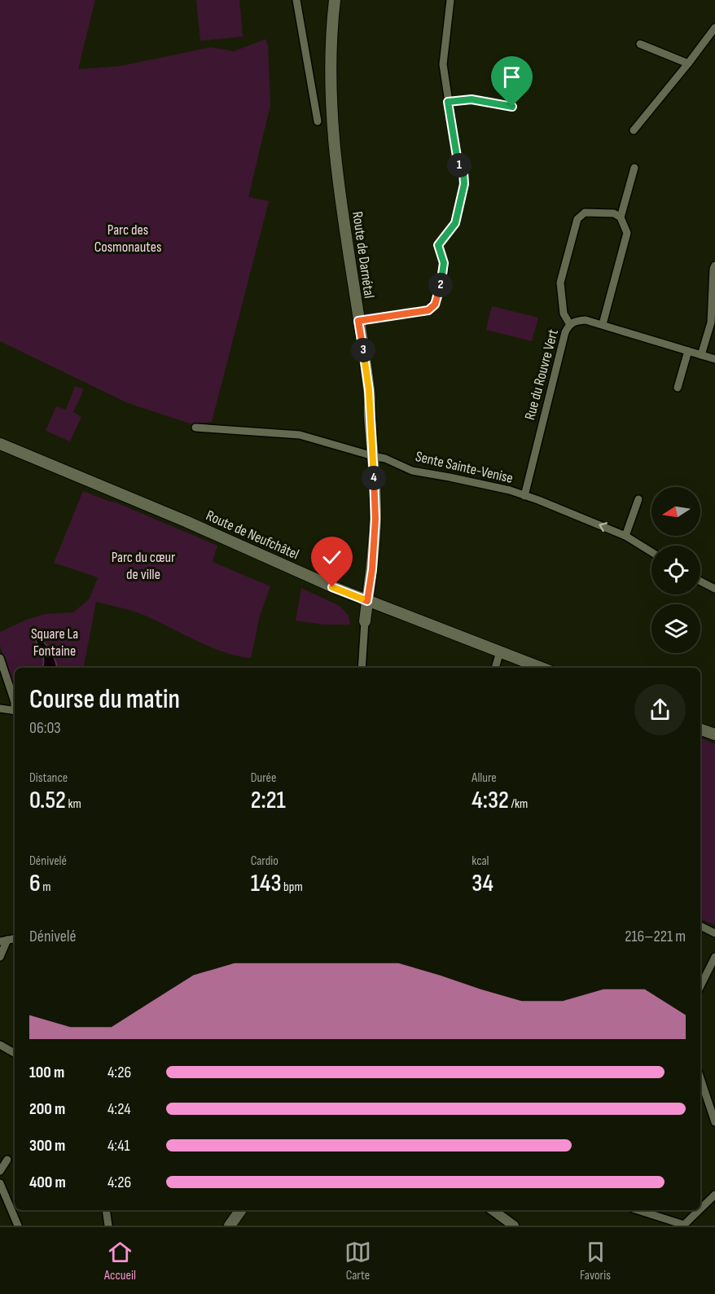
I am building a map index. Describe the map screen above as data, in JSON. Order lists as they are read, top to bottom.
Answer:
{
  "streets": {
    "main road": ["Route de Darnétal", "Route de Neufchâtel"],
    "street": ["Rue du Rouvre Vert", "Sente Sainte-Venise"]
  },
  "crossings": [
    ["Route de Darnétal", "Sente Sainte-Venise"],
    ["Route de Darnétal", "Route de Neufchâtel"],
    ["Rue du Rouvre Vert", "Sente Sainte-Venise"]
  ],
  "parks": ["Parc des Cosmonautes", "Parc du cœur de ville", "Square La Fontaine"],
  "north": "left",
  "page": {
    "pins": [
      "1",
      "2",
      "3",
      "4"
    ],
    "heading": ["Course du matin", "06:03"],
    "stats": [
      ["Distance", "0.52 km"],
      ["Durée", "2:21"],
      ["Allure", "4:32 /km"],
      ["Dénivelé", "6 m"],
      ["Cardio", "143 bpm"],
      ["kcal", "34"]
    ],
    "chart": ["Dénivelé", "216–221 m"],
    "list": [
      {
        "name": "100 m",
        "note": "4:26"
      },
      {
        "name": "200 m",
        "note": "4:24"
      },
      {
        "name": "300 m",
        "note": "4:41"
      },
      {
        "name": "400 m",
        "note": "4:26"
      }
    ],
    "tabs": ["Accueil", "Carte", "Favoris"]
  }
}
